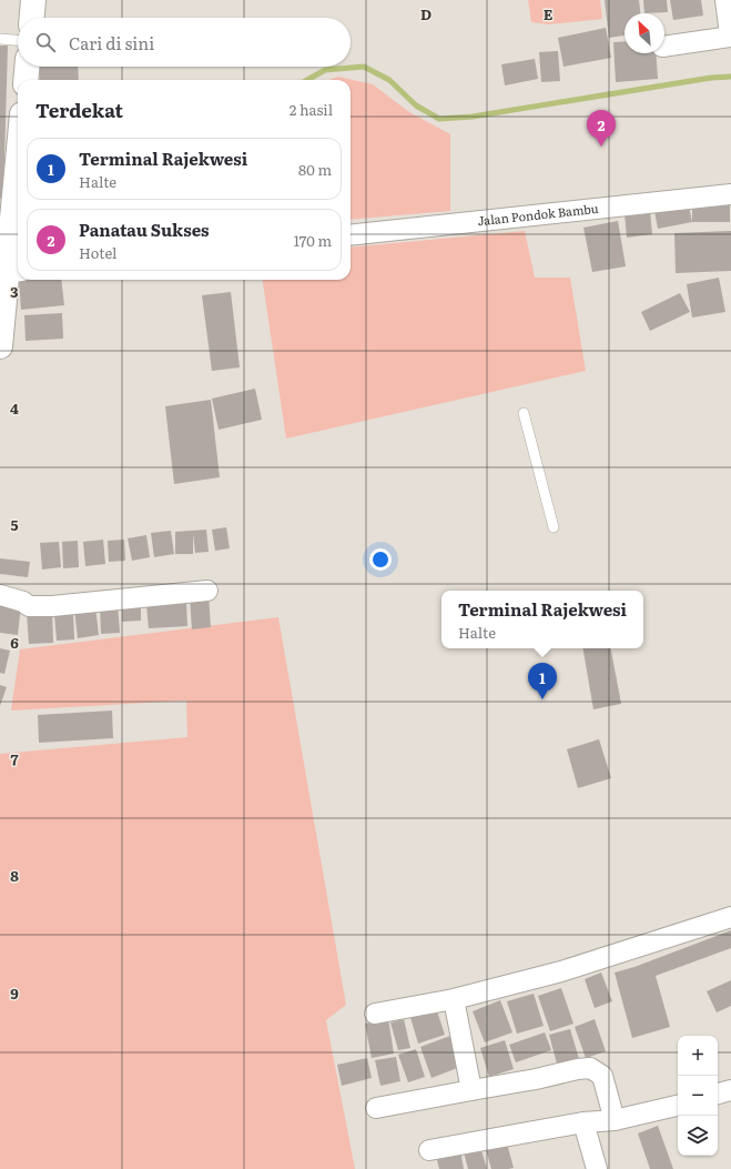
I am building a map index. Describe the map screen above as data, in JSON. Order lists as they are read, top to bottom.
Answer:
{
  "streets": {
    "street": ["Jalan Pondok Bambu"]
  },
  "north": "top left",
  "page": {
    "search": "Cari di sini",
    "heading": ["Terdekat", "2 hasil"],
    "pins": ["2", "1"],
    "list": [
      {
        "mark": "1",
        "name": "Terminal Rajekwesi",
        "note": "Halte",
        "value": "80 m"
      },
      {
        "mark": "2",
        "name": "Panatau Sukses",
        "note": "Hotel",
        "value": "170 m"
      }
    ],
    "popup": ["Terminal Rajekwesi", "Halte"],
    "map_buttons": ["+", "−"]
  },
  "grid": {
    "columns": ["D", "E"],
    "rows": [
      "3",
      "4",
      "5",
      "6",
      "7",
      "8",
      "9"
    ]
  }
}
